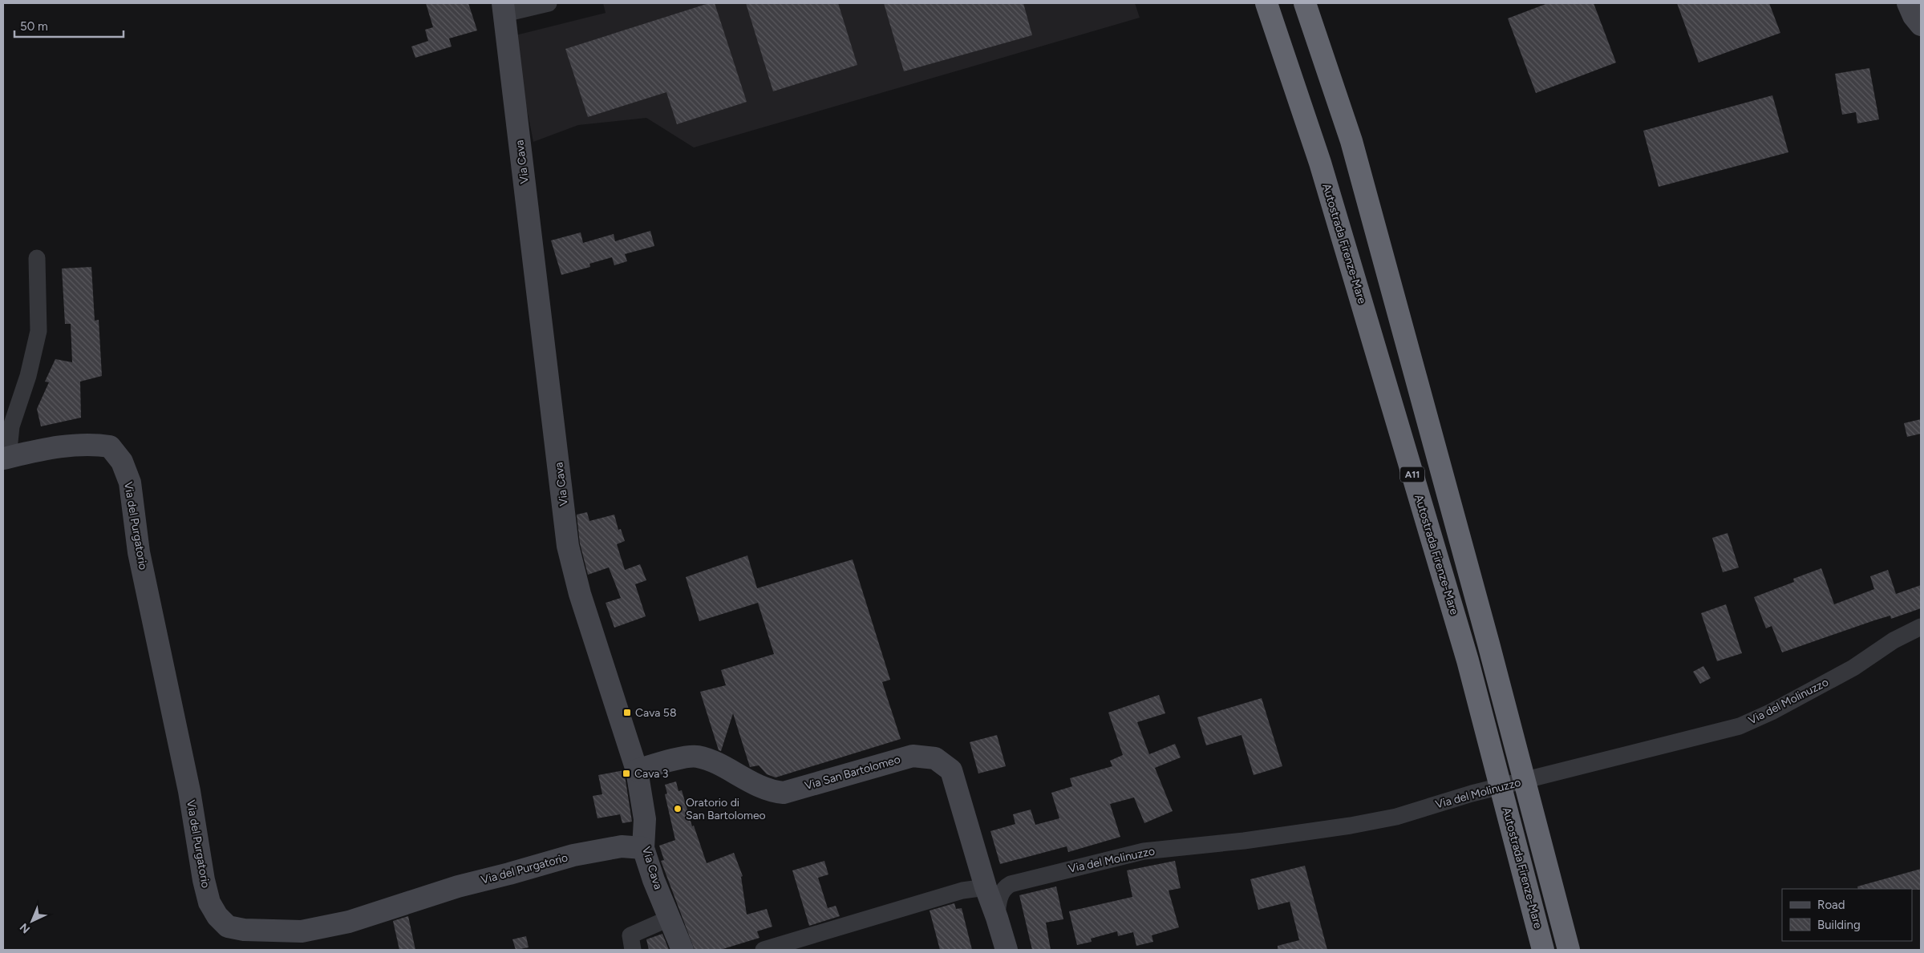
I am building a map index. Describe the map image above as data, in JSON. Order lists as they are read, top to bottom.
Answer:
{
  "streets": {
    "highway": ["Autostrada Firenze-Mare", "A11"],
    "street": [
      "Via Cava",
      "Via del Purgatorio",
      "Via del Molinuzzo",
      "Via San Bartolomeo"
    ]
  },
  "crossings": [
    ["Via Cava", "Via del Purgatorio"],
    ["Via Cava", "Via San Bartolomeo"],
    ["Via del Molinuzzo", "Via San Bartolomeo"]
  ],
  "places": {
    "transit": ["Cava 58", "Cava 3"],
    "other": ["Oratorio di San Bartolomeo"]
  },
  "legend": ["Road", "Building"],
  "scale_bar": "50 m",
  "north": "bottom left"
}
